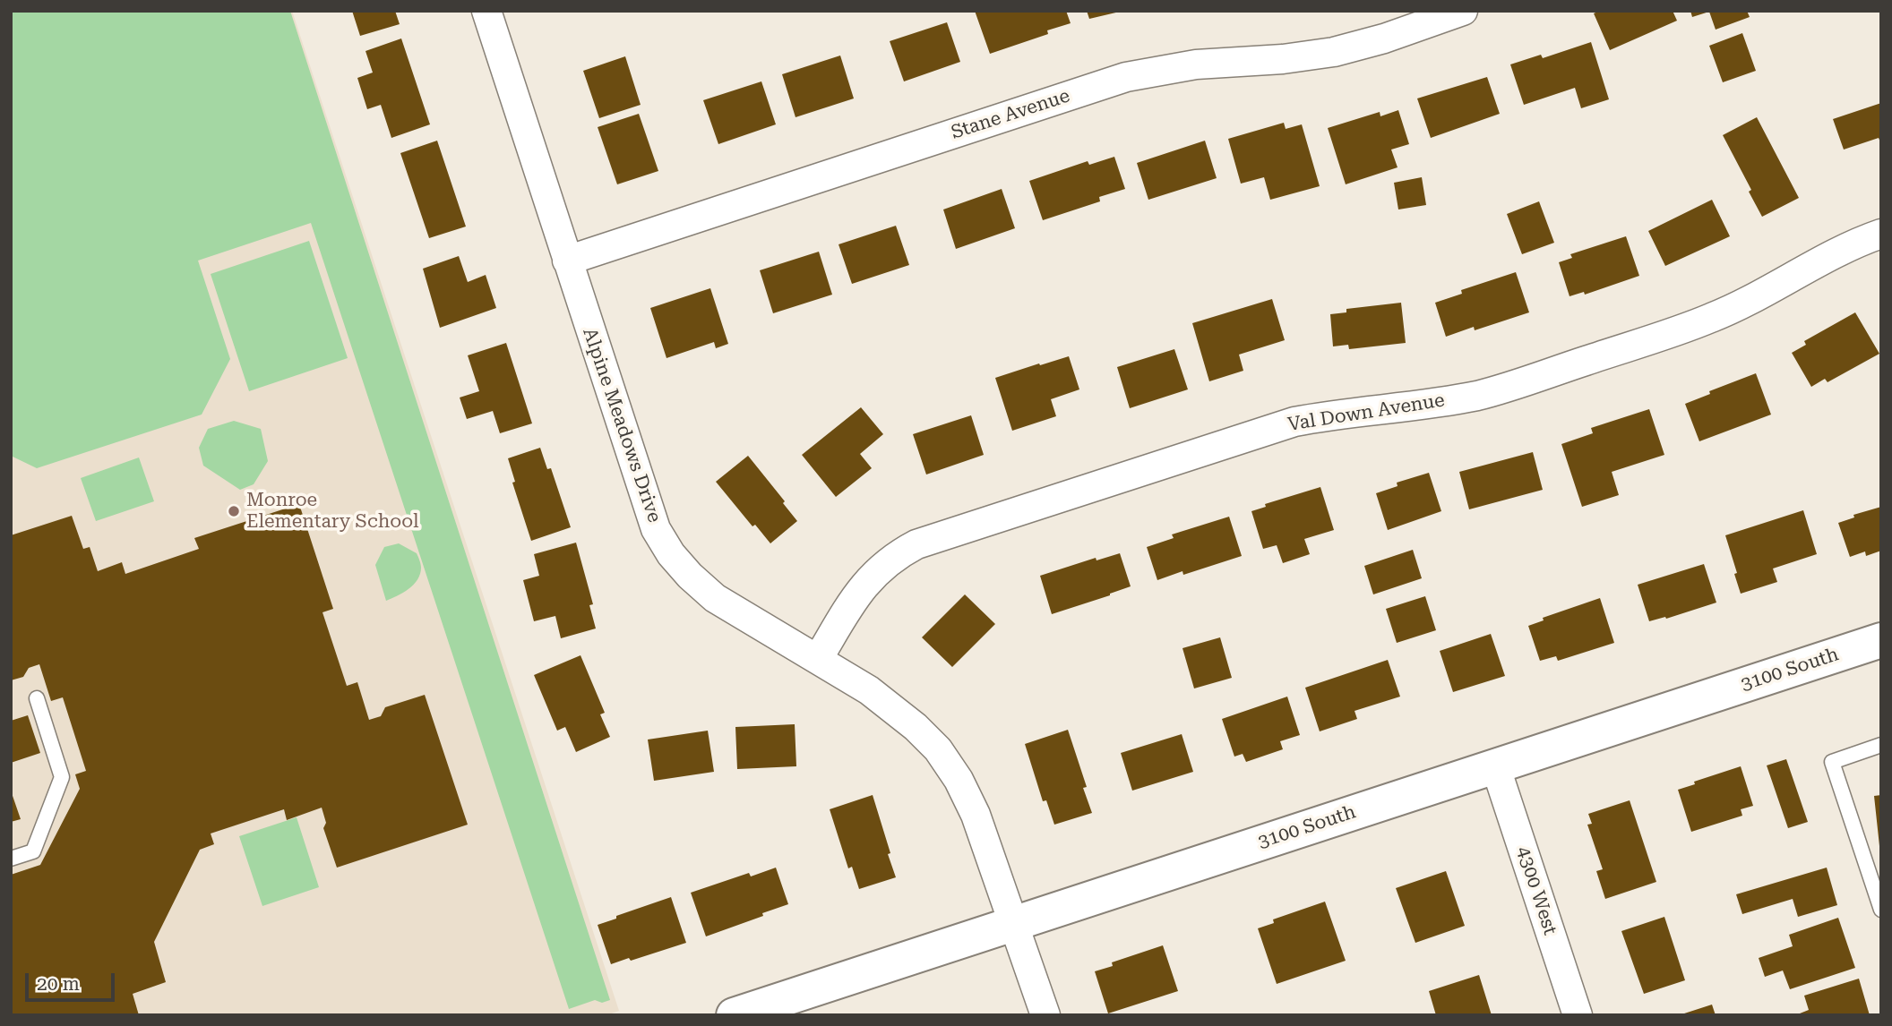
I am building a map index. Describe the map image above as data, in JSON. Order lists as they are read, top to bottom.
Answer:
{
  "streets": {
    "main road": ["3100 South"],
    "street": [
      "Stane Avenue",
      "Val Down Avenue",
      "Alpine Meadows Drive",
      "4300 West"
    ]
  },
  "crossings": [
    ["Stane Avenue", "Alpine Meadows Drive"],
    ["Val Down Avenue", "Alpine Meadows Drive"],
    ["Alpine Meadows Drive", "3100 South"],
    ["3100 South", "4300 West"]
  ],
  "places": ["Monroe Elementary School"],
  "scale_bar": "20 m"
}
